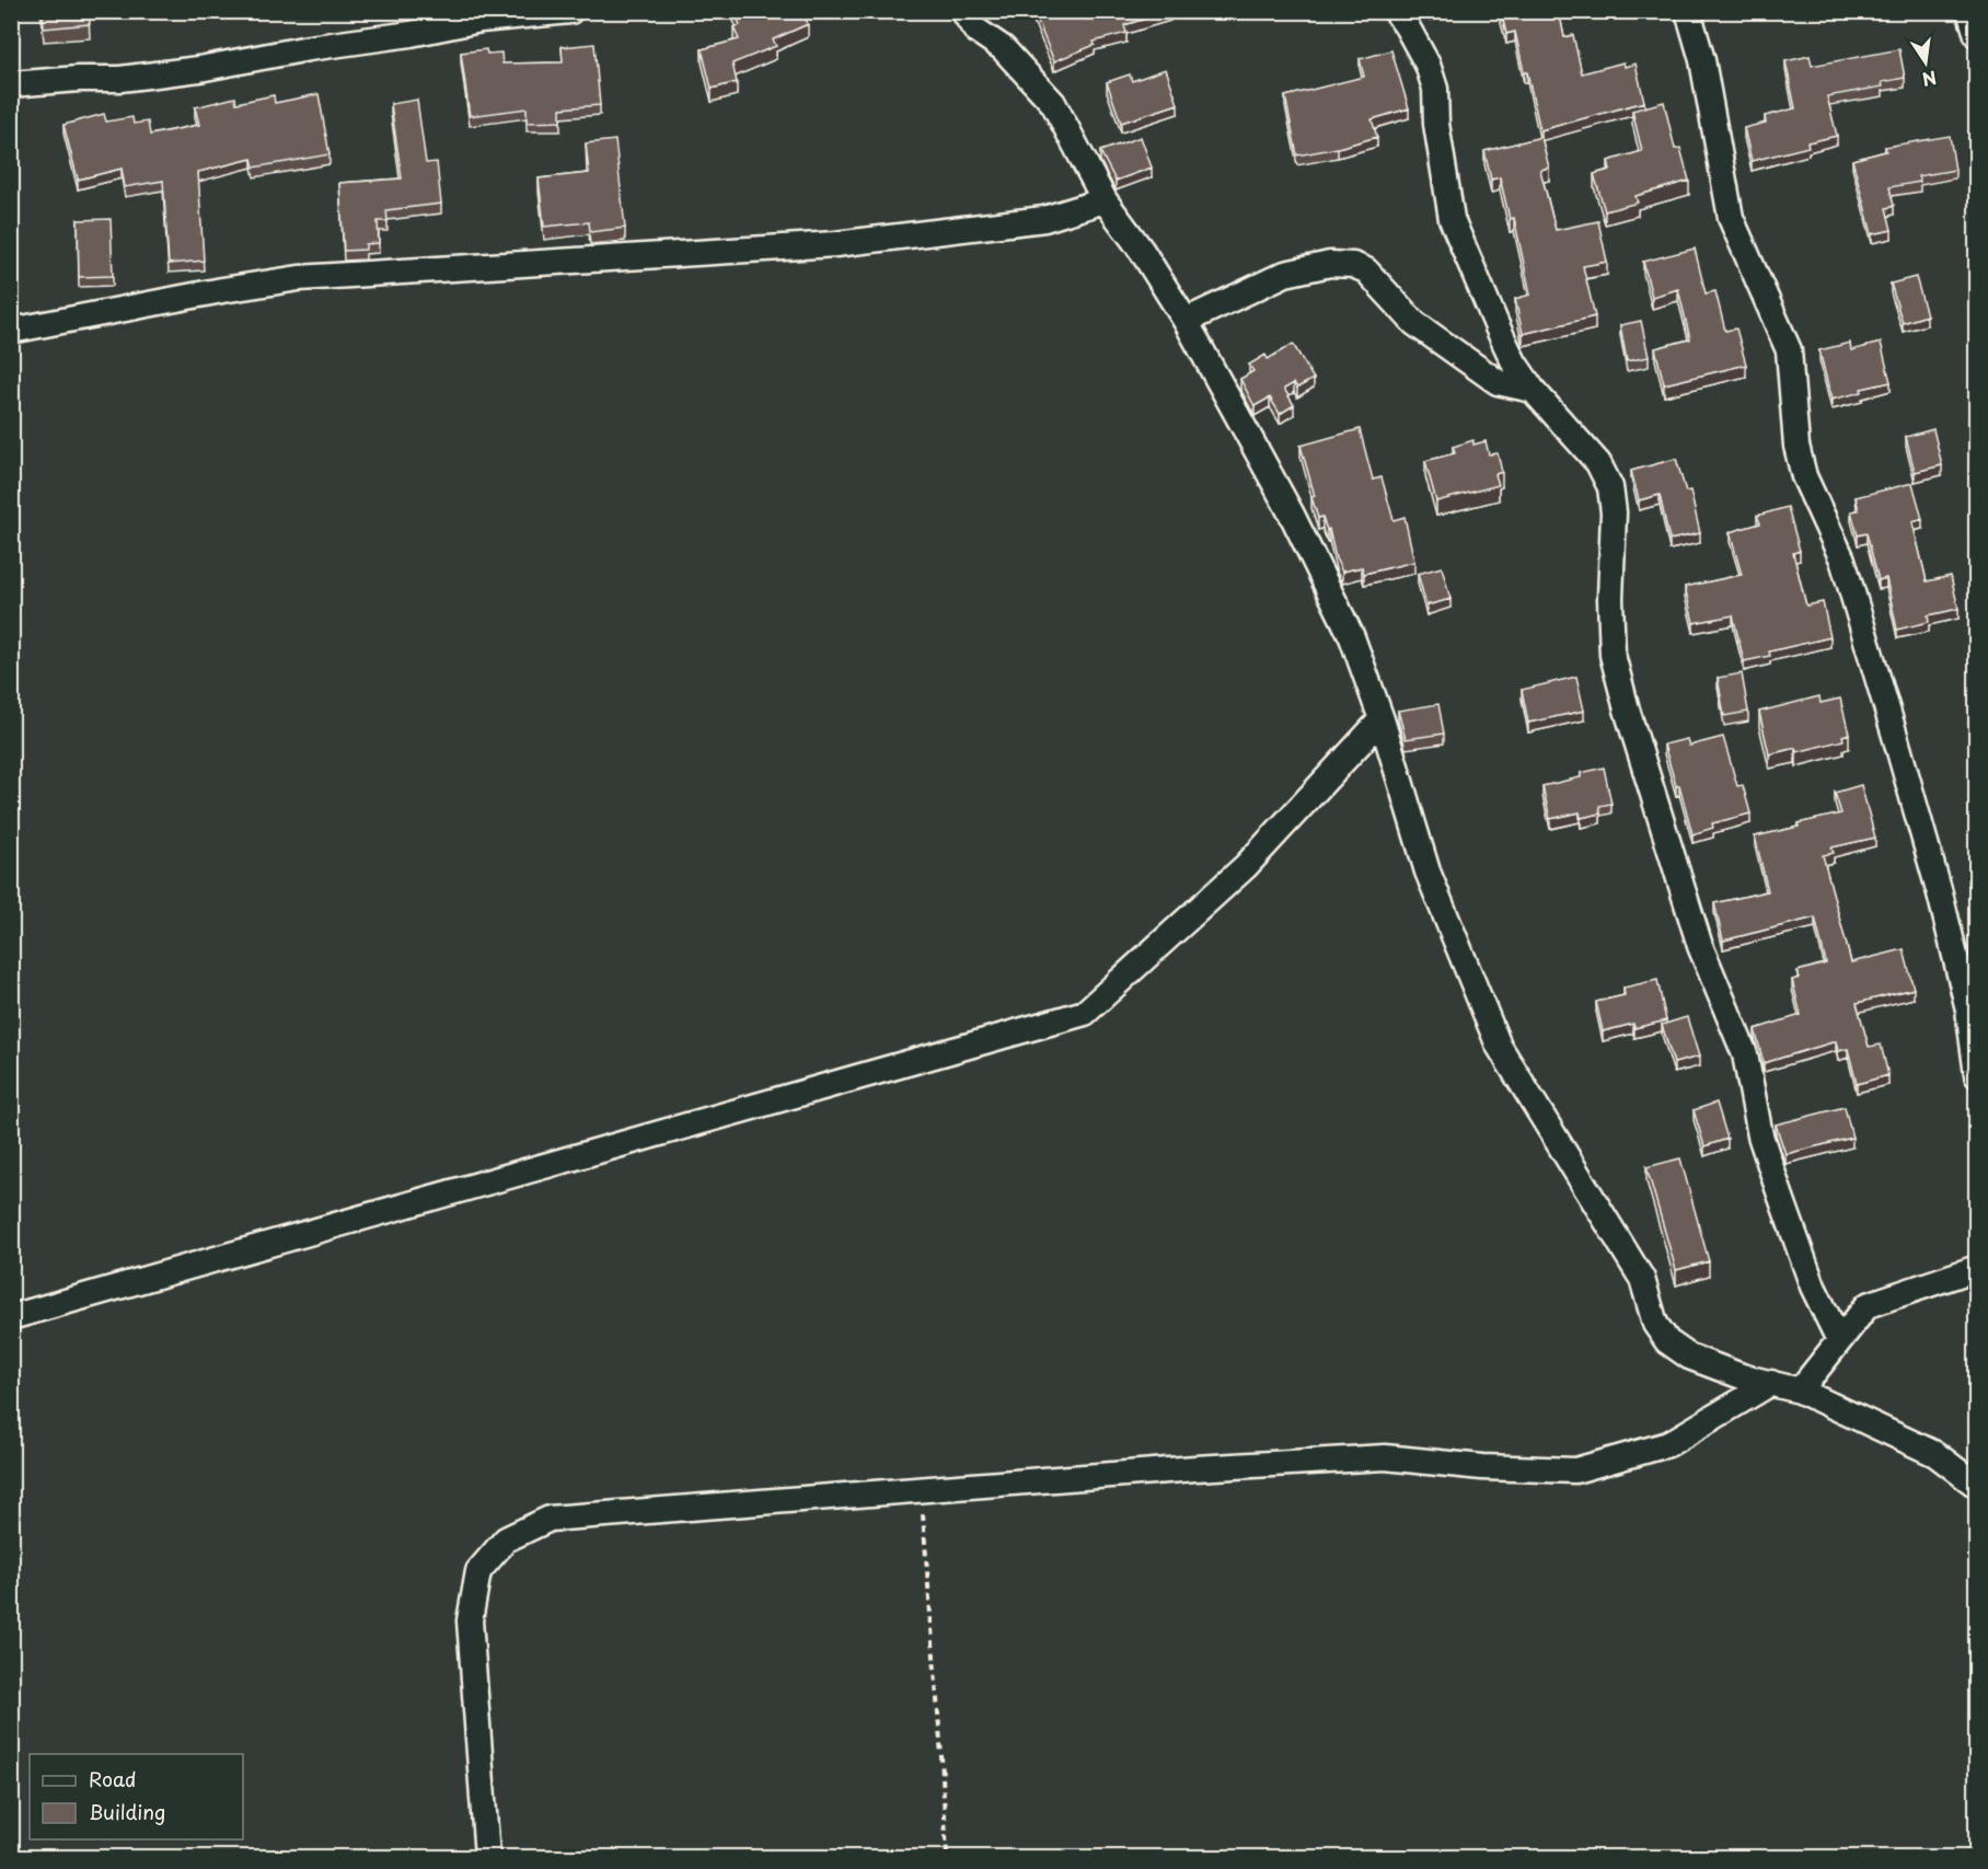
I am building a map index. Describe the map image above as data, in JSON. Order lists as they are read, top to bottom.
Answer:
{
  "legend": ["Road", "Building"],
  "north": "bottom"
}
